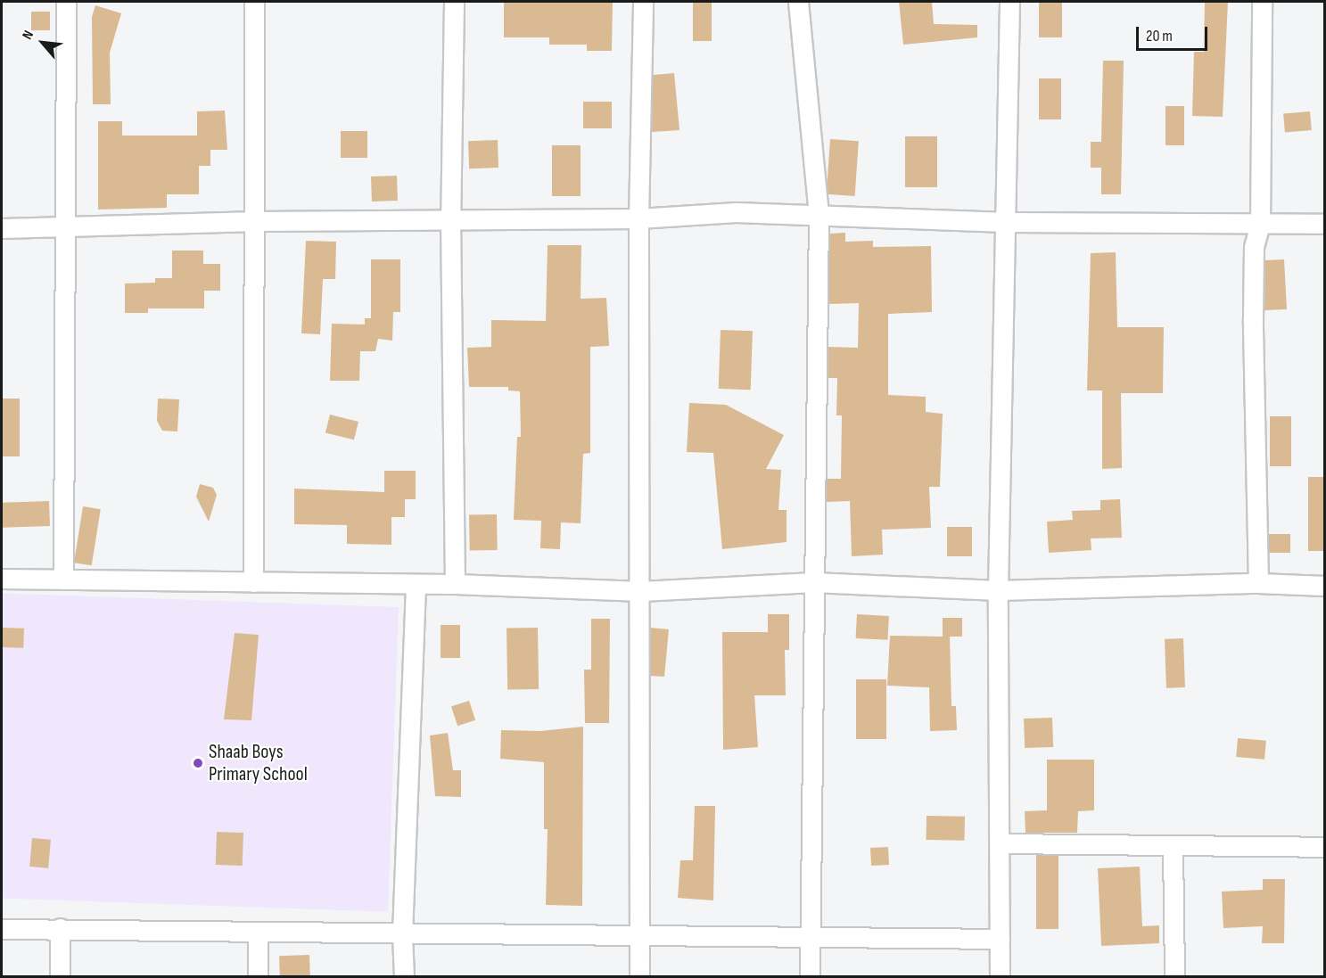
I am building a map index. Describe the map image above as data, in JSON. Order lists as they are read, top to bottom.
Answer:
{
  "places": ["Shaab Boys Primary School"],
  "scale_bar": "20 m",
  "north": "top left"
}
